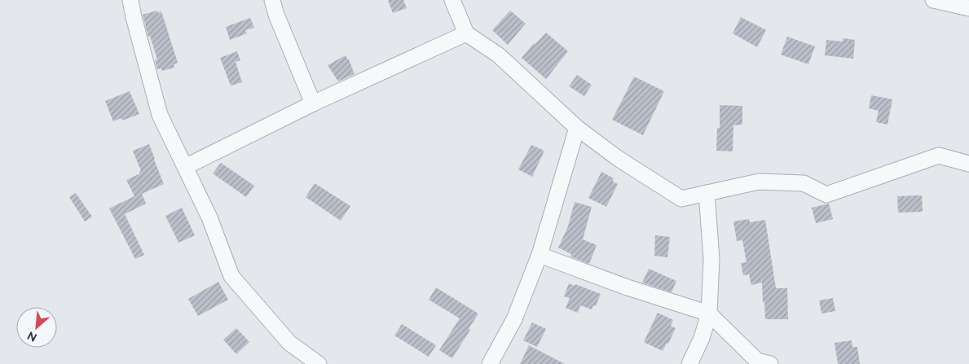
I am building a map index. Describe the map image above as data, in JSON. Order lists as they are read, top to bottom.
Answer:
{
  "north": "bottom left"
}
